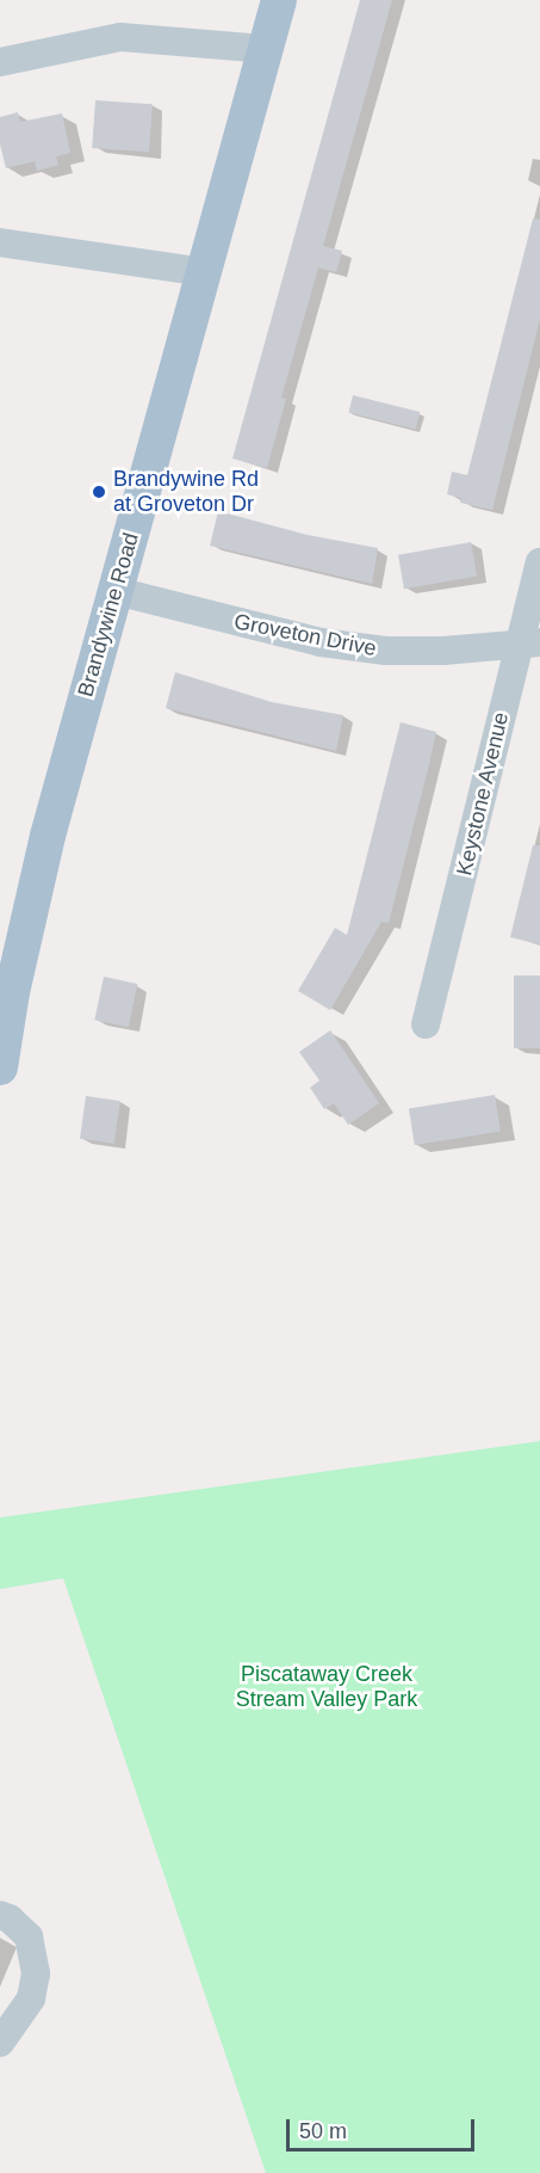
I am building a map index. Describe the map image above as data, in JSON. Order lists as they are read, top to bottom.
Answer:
{
  "streets": {
    "main road": ["Brandywine Road"],
    "street": ["Groveton Drive", "Keystone Avenue"]
  },
  "crossings": [
    ["Brandywine Road", "Groveton Drive"],
    ["Groveton Drive", "Keystone Avenue"]
  ],
  "parks": ["Piscataway Creek Stream Valley Park"],
  "places": ["Brandywine Rd at Groveton Dr"],
  "scale_bar": "50 m"
}
